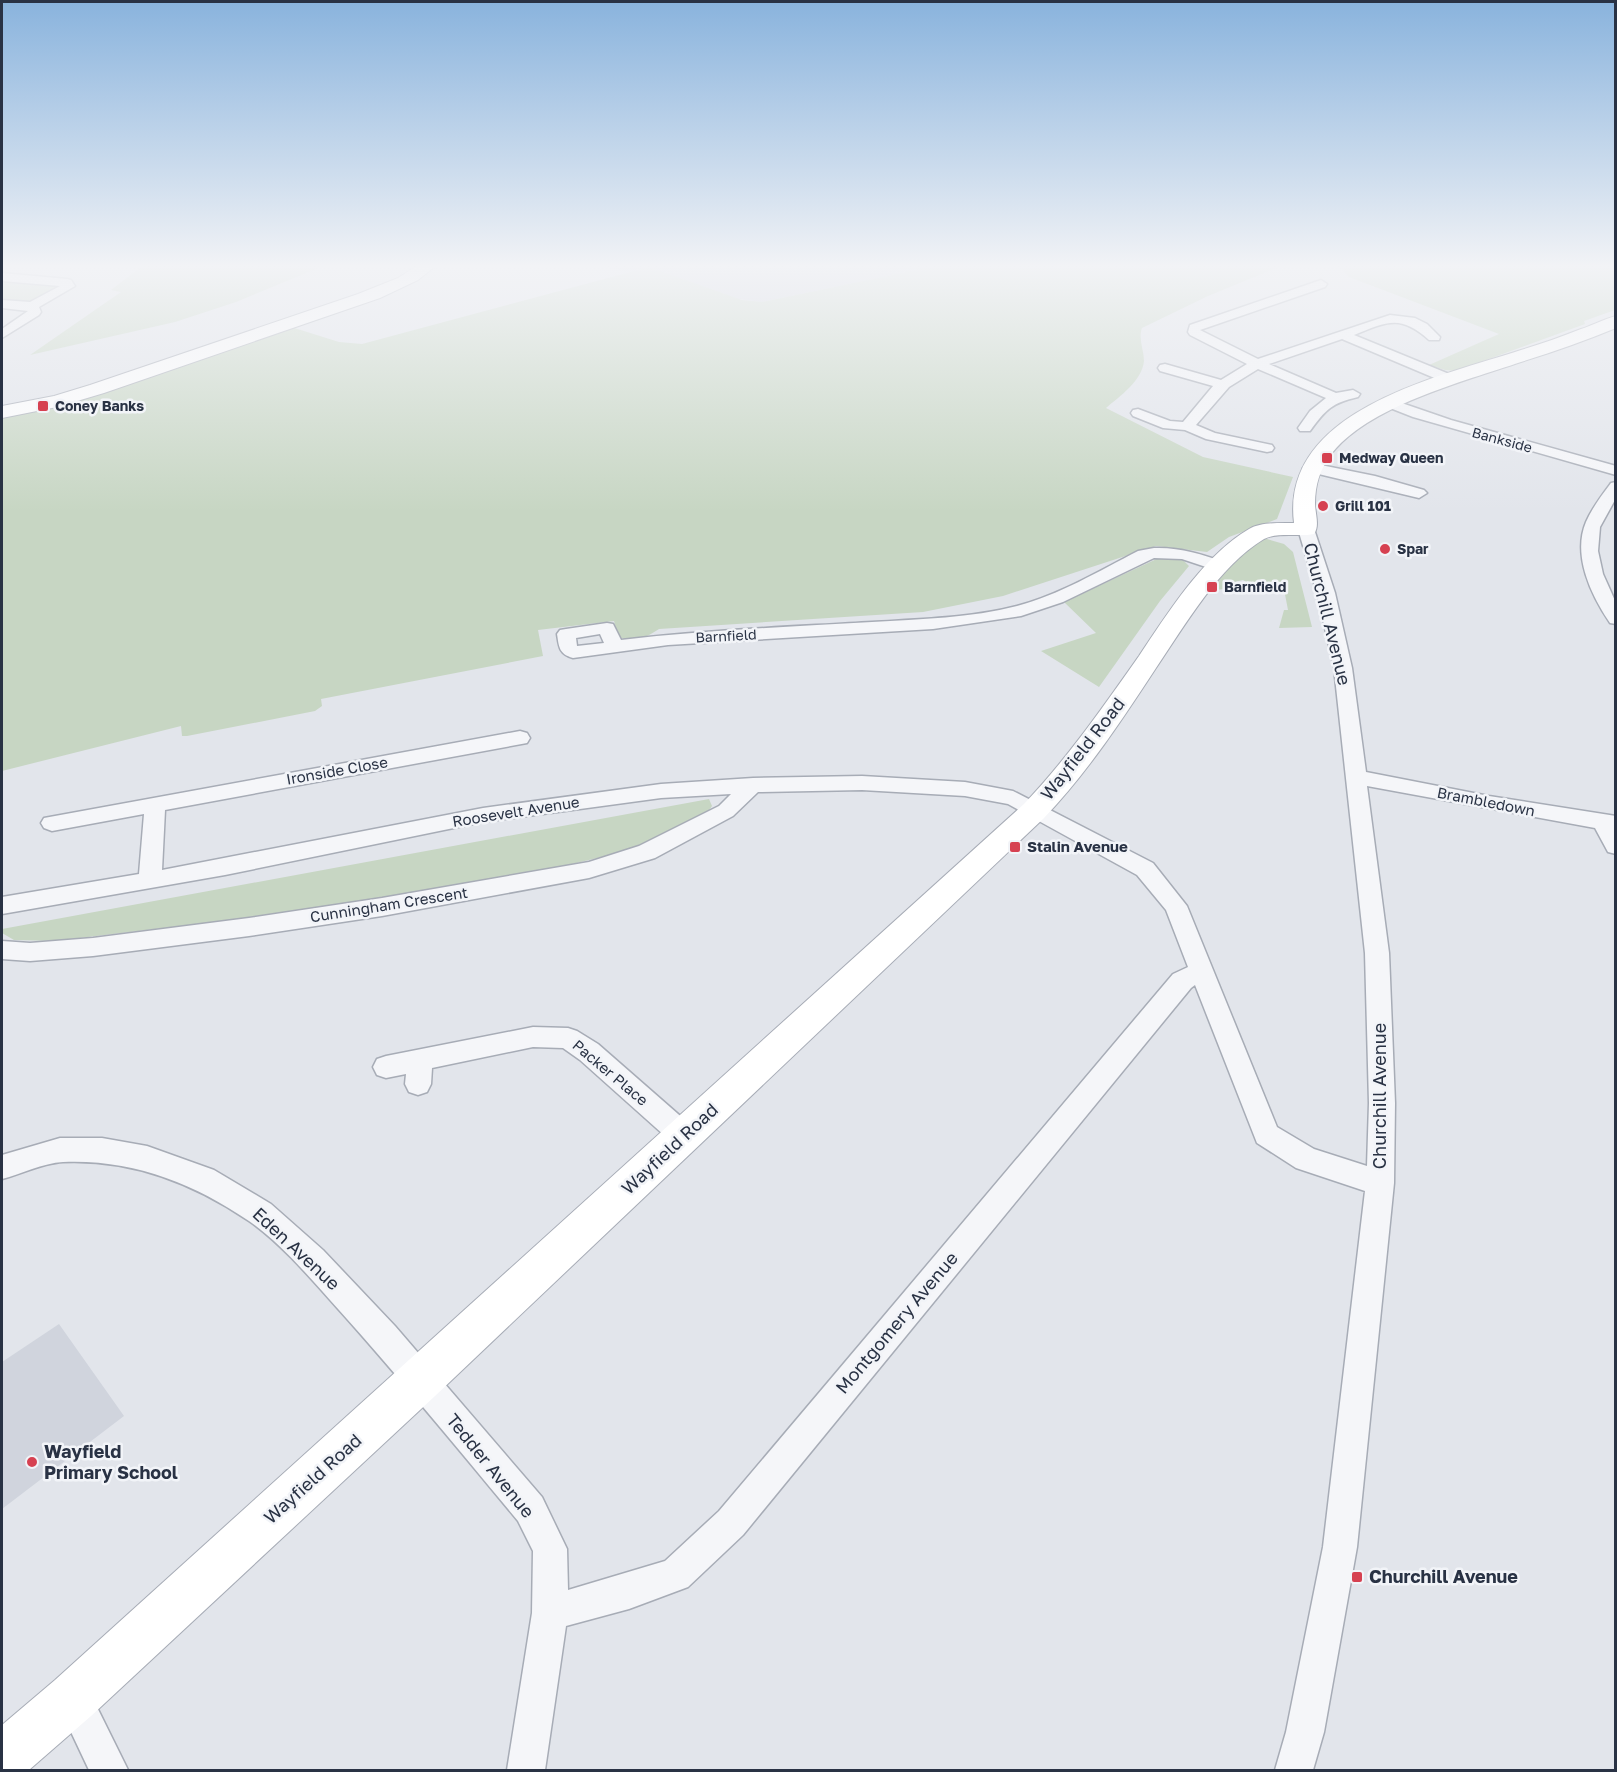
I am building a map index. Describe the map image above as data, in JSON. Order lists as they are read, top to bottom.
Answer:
{
  "streets": {
    "street": [
      "Bankside",
      "Churchill Avenue",
      "Barnfield",
      "Wayfield Road",
      "Ironside Close",
      "Brambledown",
      "Roosevelt Avenue",
      "Cunningham Crescent",
      "Packer Place",
      "Eden Avenue",
      "Montgomery Avenue",
      "Tedder Avenue"
    ]
  },
  "crossings": [
    ["Churchill Avenue", "Wayfield Road"],
    ["Churchill Avenue", "Brambledown"],
    ["Barnfield", "Wayfield Road"],
    ["Wayfield Road", "Roosevelt Avenue"],
    ["Wayfield Road", "Packer Place"],
    ["Wayfield Road", "Eden Avenue"],
    ["Wayfield Road", "Tedder Avenue"],
    ["Roosevelt Avenue", "Cunningham Crescent"],
    ["Eden Avenue", "Tedder Avenue"],
    ["Montgomery Avenue", "Tedder Avenue"]
  ],
  "places": {
    "transit": [
      "Coney Banks",
      "Medway Queen",
      "Barnfield",
      "Stalin Avenue",
      "Churchill Avenue"
    ],
    "other": ["Grill 101", "Spar", "Wayfield Primary School"]
  }
}
